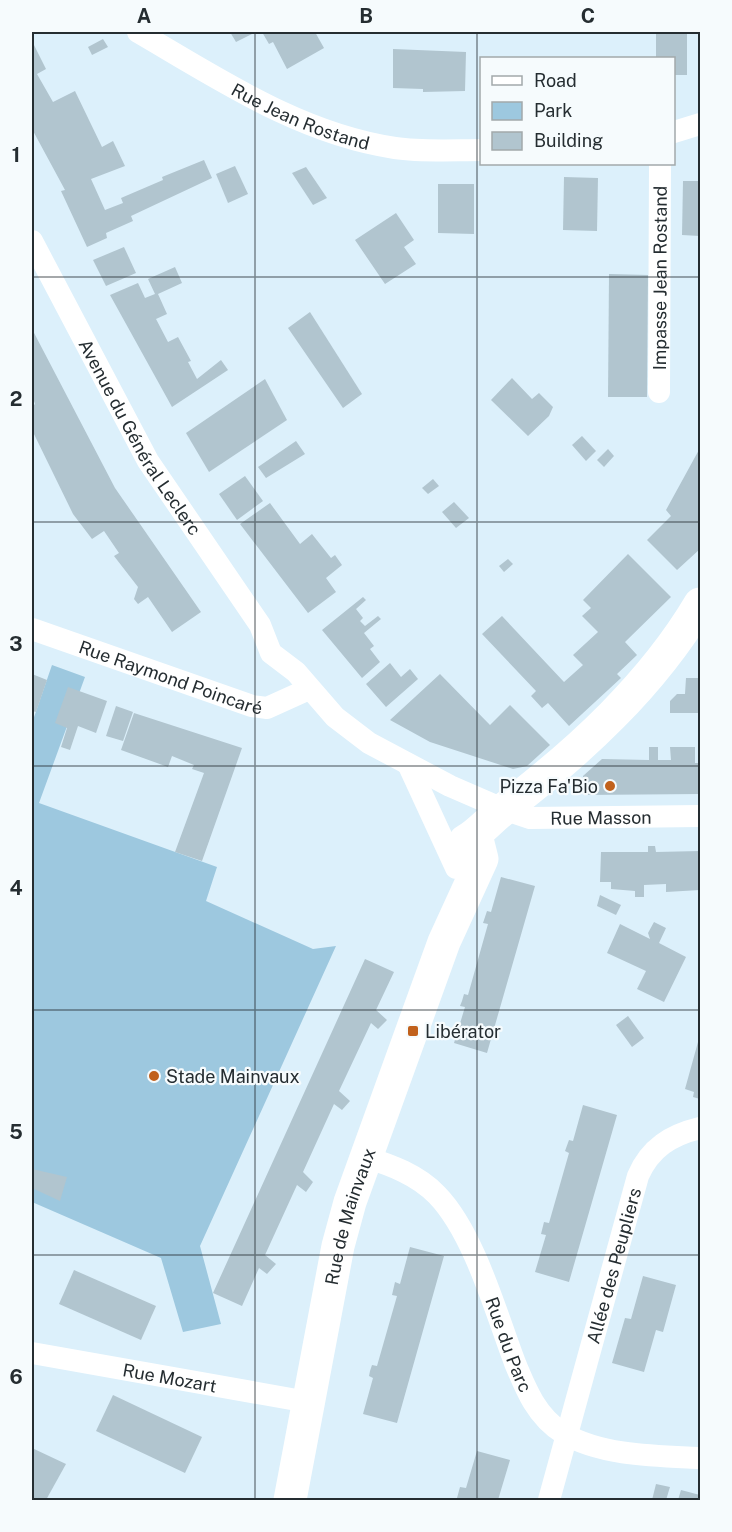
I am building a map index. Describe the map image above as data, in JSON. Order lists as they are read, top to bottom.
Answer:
{
  "streets": {
    "street": [
      "Rue Jean Rostand",
      "Impasse Jean Rostand",
      "Avenue du Général Leclerc",
      "Rue Raymond Poincaré",
      "Rue Masson",
      "Rue de Mainvaux",
      "Allée des Peupliers",
      "Rue du Parc",
      "Rue Mozart"
    ]
  },
  "crossings": [
    ["Avenue du Général Leclerc", "Rue Raymond Poincaré"],
    ["Avenue du Général Leclerc", "Rue Masson"],
    ["Avenue du Général Leclerc", "Rue de Mainvaux"],
    ["Rue Masson", "Rue de Mainvaux"],
    ["Rue de Mainvaux", "Rue du Parc"],
    ["Rue de Mainvaux", "Rue Mozart"],
    ["Allée des Peupliers", "Rue du Parc"]
  ],
  "places": {
    "other": ["Pizza Fa'Bio", "Stade Mainvaux"],
    "transit": ["Libérator"]
  },
  "legend": ["Road", "Park", "Building"],
  "grid": {
    "columns": ["A", "B", "C"],
    "rows": [
      "1",
      "2",
      "3",
      "4",
      "5",
      "6"
    ]
  }
}
